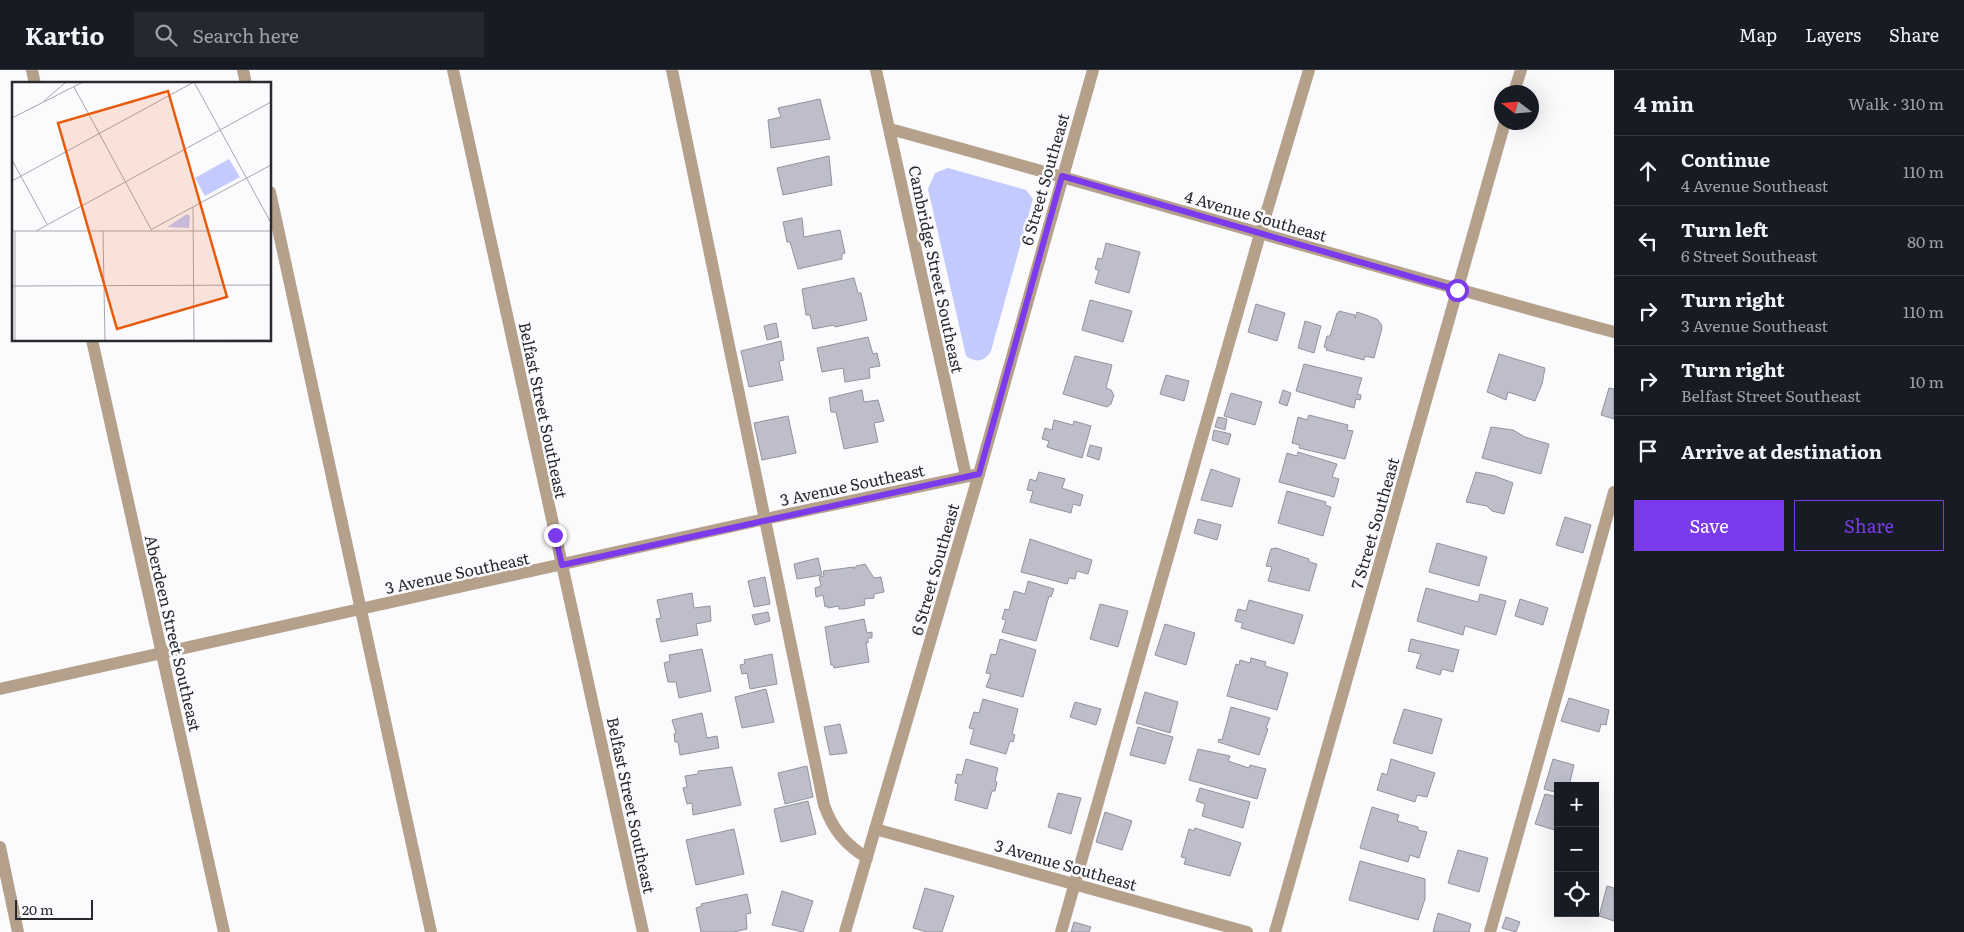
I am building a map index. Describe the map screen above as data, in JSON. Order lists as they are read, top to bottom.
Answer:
{
  "streets": {
    "street": [
      "6 Street Southeast",
      "4 Avenue Southeast",
      "Cambridge Street Southeast",
      "Belfast Street Southeast",
      "3 Avenue Southeast",
      "7 Street Southeast",
      "Aberdeen Street Southeast"
    ]
  },
  "crossings": [
    ["6 Street Southeast", "4 Avenue Southeast"],
    ["6 Street Southeast", "3 Avenue Southeast"],
    ["4 Avenue Southeast", "Cambridge Street Southeast"],
    ["4 Avenue Southeast", "7 Street Southeast"],
    ["Cambridge Street Southeast", "3 Avenue Southeast"],
    ["Belfast Street Southeast", "3 Avenue Southeast"],
    ["3 Avenue Southeast", "Aberdeen Street Southeast"]
  ],
  "scale_bar": "20 m",
  "north": "left",
  "page": {
    "header": "Kartio",
    "search": "Search here",
    "nav": ["Map", "Layers", "Share"],
    "heading": ["4 min", "Walk · 310 m"],
    "list": [
      ["Continue", "4 Avenue Southeast", "110 m"],
      ["Turn left", "6 Street Southeast", "80 m"],
      ["Turn right", "3 Avenue Southeast", "110 m"],
      ["Turn right", "Belfast Street Southeast", "10 m"],
      "Arrive at destination"
    ],
    "buttons": ["Save", "Share"],
    "map_buttons": ["+", "−"],
    "scale": "20 m"
  }
}
